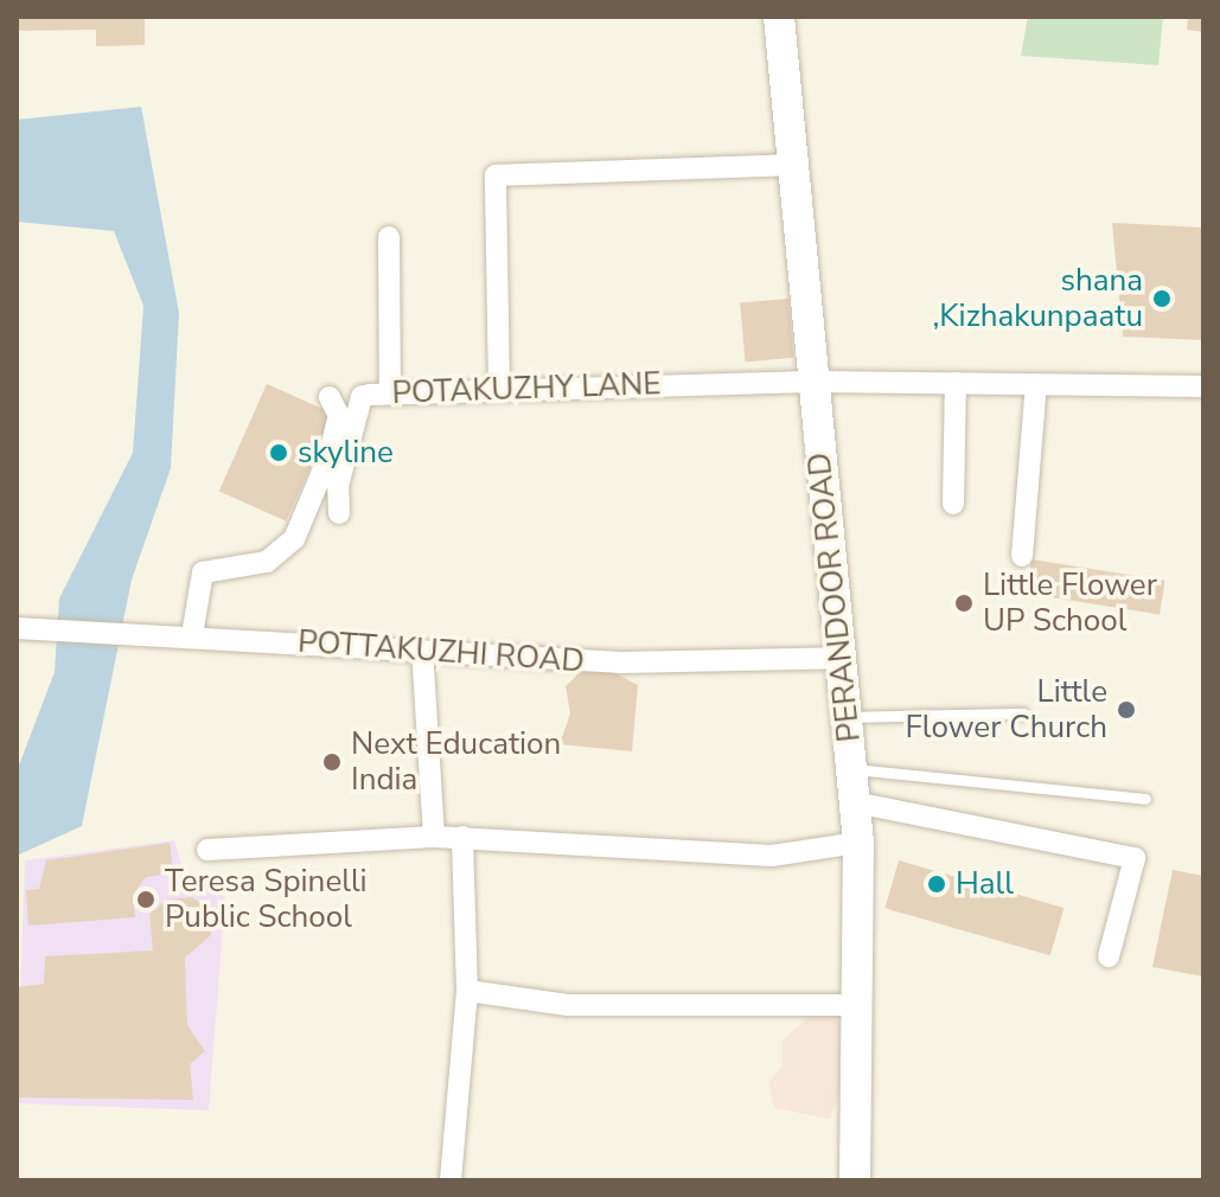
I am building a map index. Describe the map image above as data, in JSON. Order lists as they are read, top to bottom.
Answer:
{
  "streets": {
    "main road": ["PERANDOOR ROAD"],
    "street": ["POTAKUZHY LANE", "POTTAKUZHI ROAD"]
  },
  "crossings": [
    ["POTAKUZHY LANE", "PERANDOOR ROAD"],
    ["PERANDOOR ROAD", "POTTAKUZHI ROAD"]
  ],
  "places": [
    "shana ,Kizhakunpaatu",
    "skyline",
    "Little Flower UP School",
    "Little Flower Church",
    "Next Education India",
    "Hall",
    "Teresa Spinelli Public School"
  ]
}
